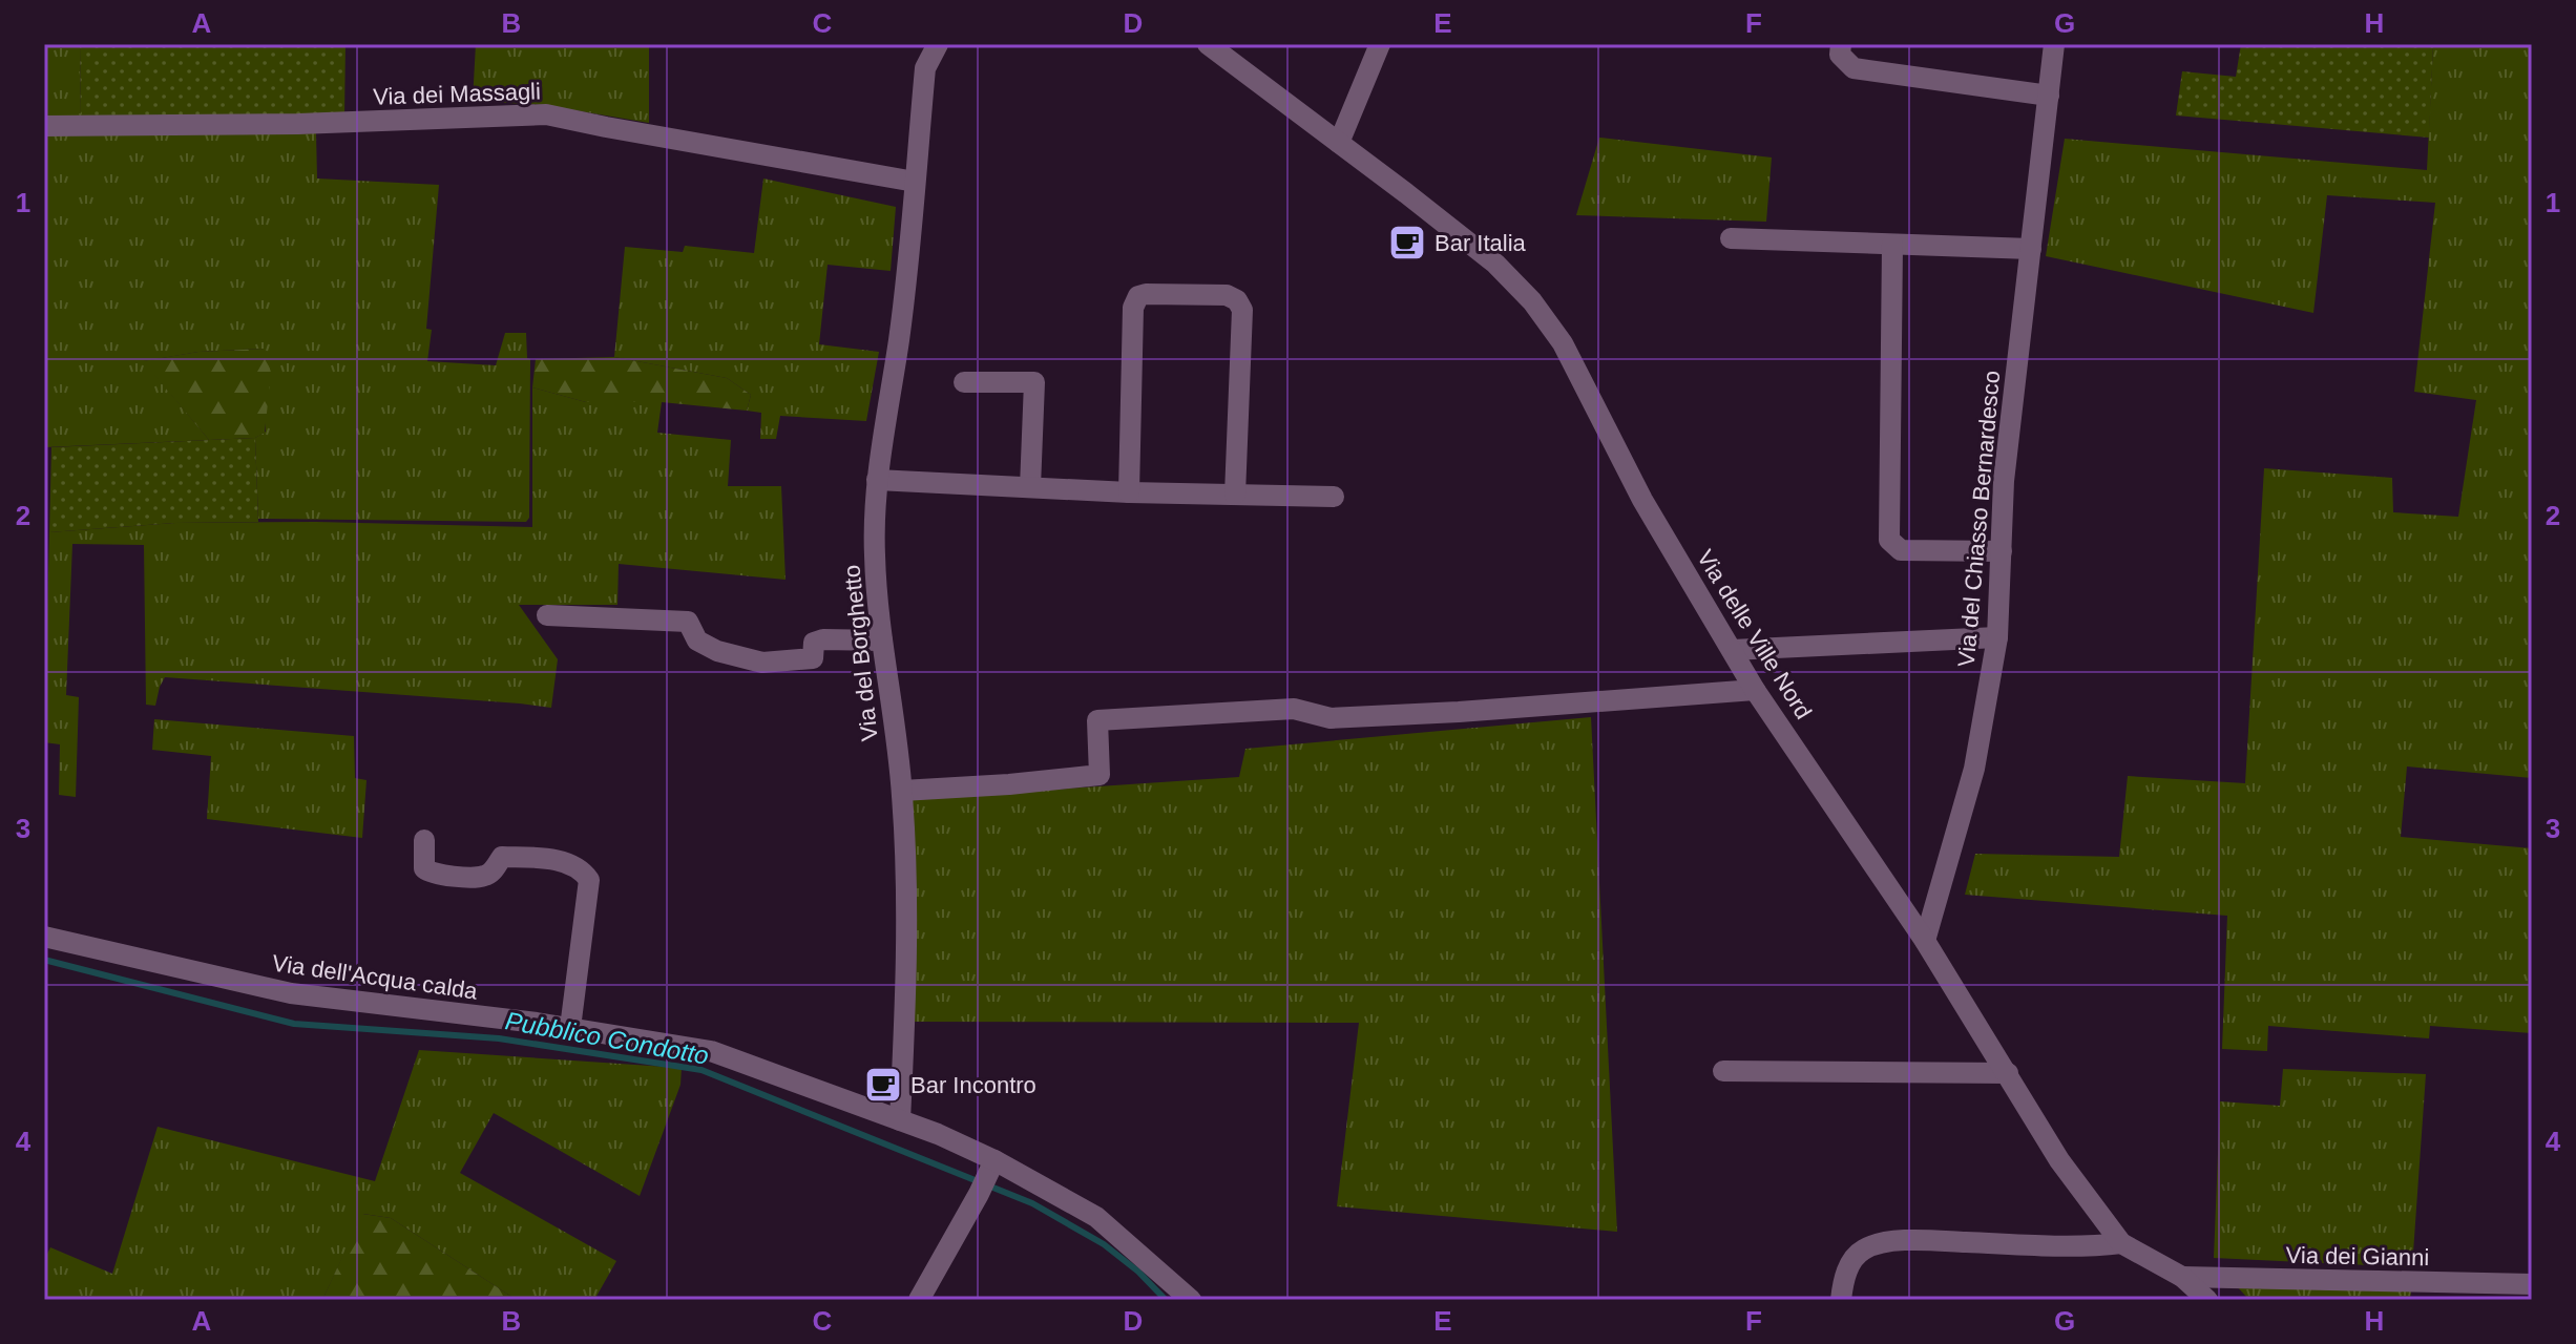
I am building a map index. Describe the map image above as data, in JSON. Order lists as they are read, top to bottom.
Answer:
{
  "streets": {
    "street": [
      "Via dei Massagli",
      "Via del Chiasso Bernardesco",
      "Via delle Ville Nord",
      "Via del Borghetto",
      "Via dell'Acqua calda",
      "Via dei Gianni"
    ]
  },
  "crossings": [
    ["Via dei Massagli", "Via del Borghetto"],
    ["Via del Chiasso Bernardesco", "Via delle Ville Nord"],
    ["Via delle Ville Nord", "Via dei Gianni"],
    ["Via del Borghetto", "Via dell'Acqua calda"]
  ],
  "water": ["Pubblico Condotto"],
  "places": {
    "cafe": ["Bar Italia", "Bar Incontro"]
  },
  "grid": {
    "columns": [
      "A",
      "B",
      "C",
      "D",
      "E",
      "F",
      "G",
      "H"
    ],
    "rows": [
      "1",
      "2",
      "3",
      "4"
    ]
  }
}
